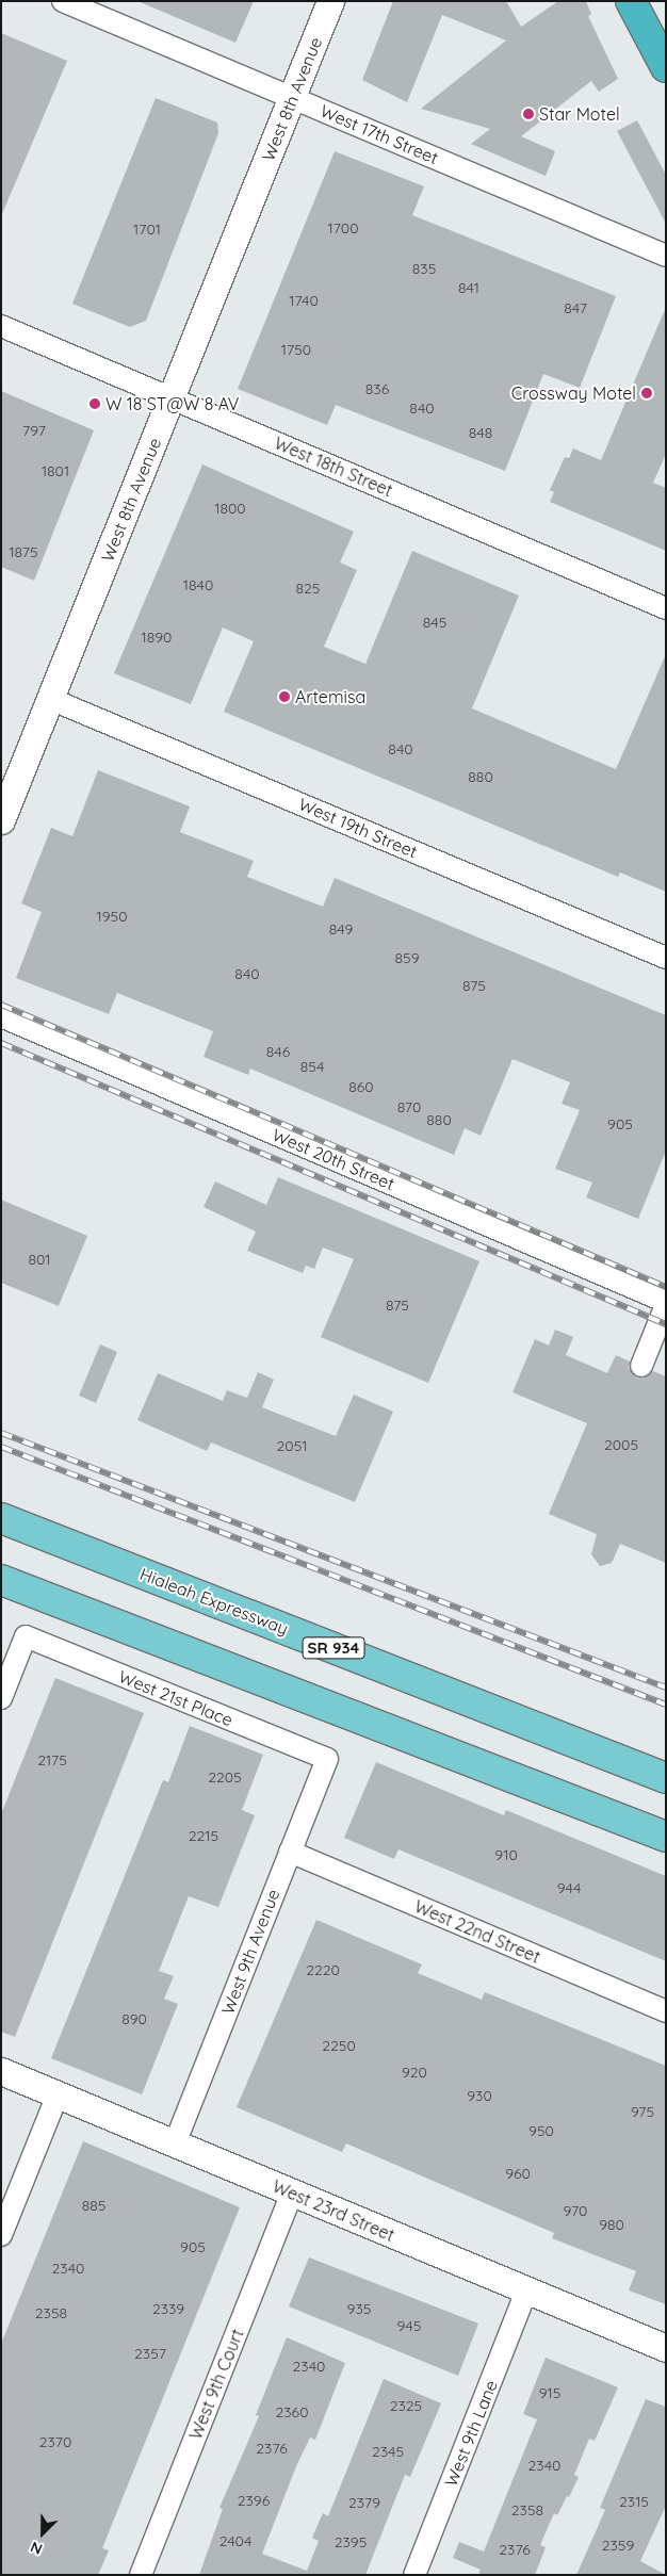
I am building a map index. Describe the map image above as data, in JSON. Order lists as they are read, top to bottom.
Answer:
{
  "streets": {
    "main road": ["Hialeah Expressway", "SR 934"],
    "street": [
      "West 8th Avenue",
      "West 17th Street",
      "West 18th Street",
      "West 19th Street",
      "West 20th Street",
      "West 21st Place",
      "West 22nd Street",
      "West 9th Avenue",
      "West 23rd Street",
      "West 9th Court",
      "West 9th Lane"
    ]
  },
  "crossings": [
    ["West 8th Avenue", "West 17th Street"],
    ["West 8th Avenue", "West 18th Street"],
    ["West 8th Avenue", "West 19th Street"],
    ["West 21st Place", "West 9th Avenue"],
    ["West 22nd Street", "West 9th Avenue"],
    ["West 9th Avenue", "West 23rd Street"],
    ["West 23rd Street", "West 9th Court"],
    ["West 23rd Street", "West 9th Lane"]
  ],
  "places": [
    "Star Motel",
    "Crossway Motel",
    "W 18 ST@W 8 AV",
    "Artemisa"
  ],
  "house_numbers": [
    "1700",
    "1701",
    "835",
    "841",
    "1740",
    "847",
    "1750",
    "836",
    "840",
    "797",
    "848",
    "1801",
    "1800",
    "1875",
    "1840",
    "825",
    "845",
    "1890",
    "840",
    "880",
    "1950",
    "849",
    "859",
    "840",
    "875",
    "846",
    "854",
    "860",
    "870",
    "880",
    "905",
    "801",
    "875",
    "2005",
    "2051",
    "2175",
    "2205",
    "2215",
    "910",
    "944",
    "2220",
    "890",
    "2250",
    "920",
    "930",
    "975",
    "950",
    "960",
    "885",
    "970",
    "980",
    "905",
    "2340",
    "2339",
    "935",
    "2358",
    "945",
    "2357",
    "2340",
    "915",
    "2325",
    "2360",
    "2370",
    "2376",
    "2345",
    "2340",
    "2396",
    "2315",
    "2379",
    "2358",
    "2404",
    "2395",
    "2359",
    "2376"
  ],
  "north": "bottom left"
}
